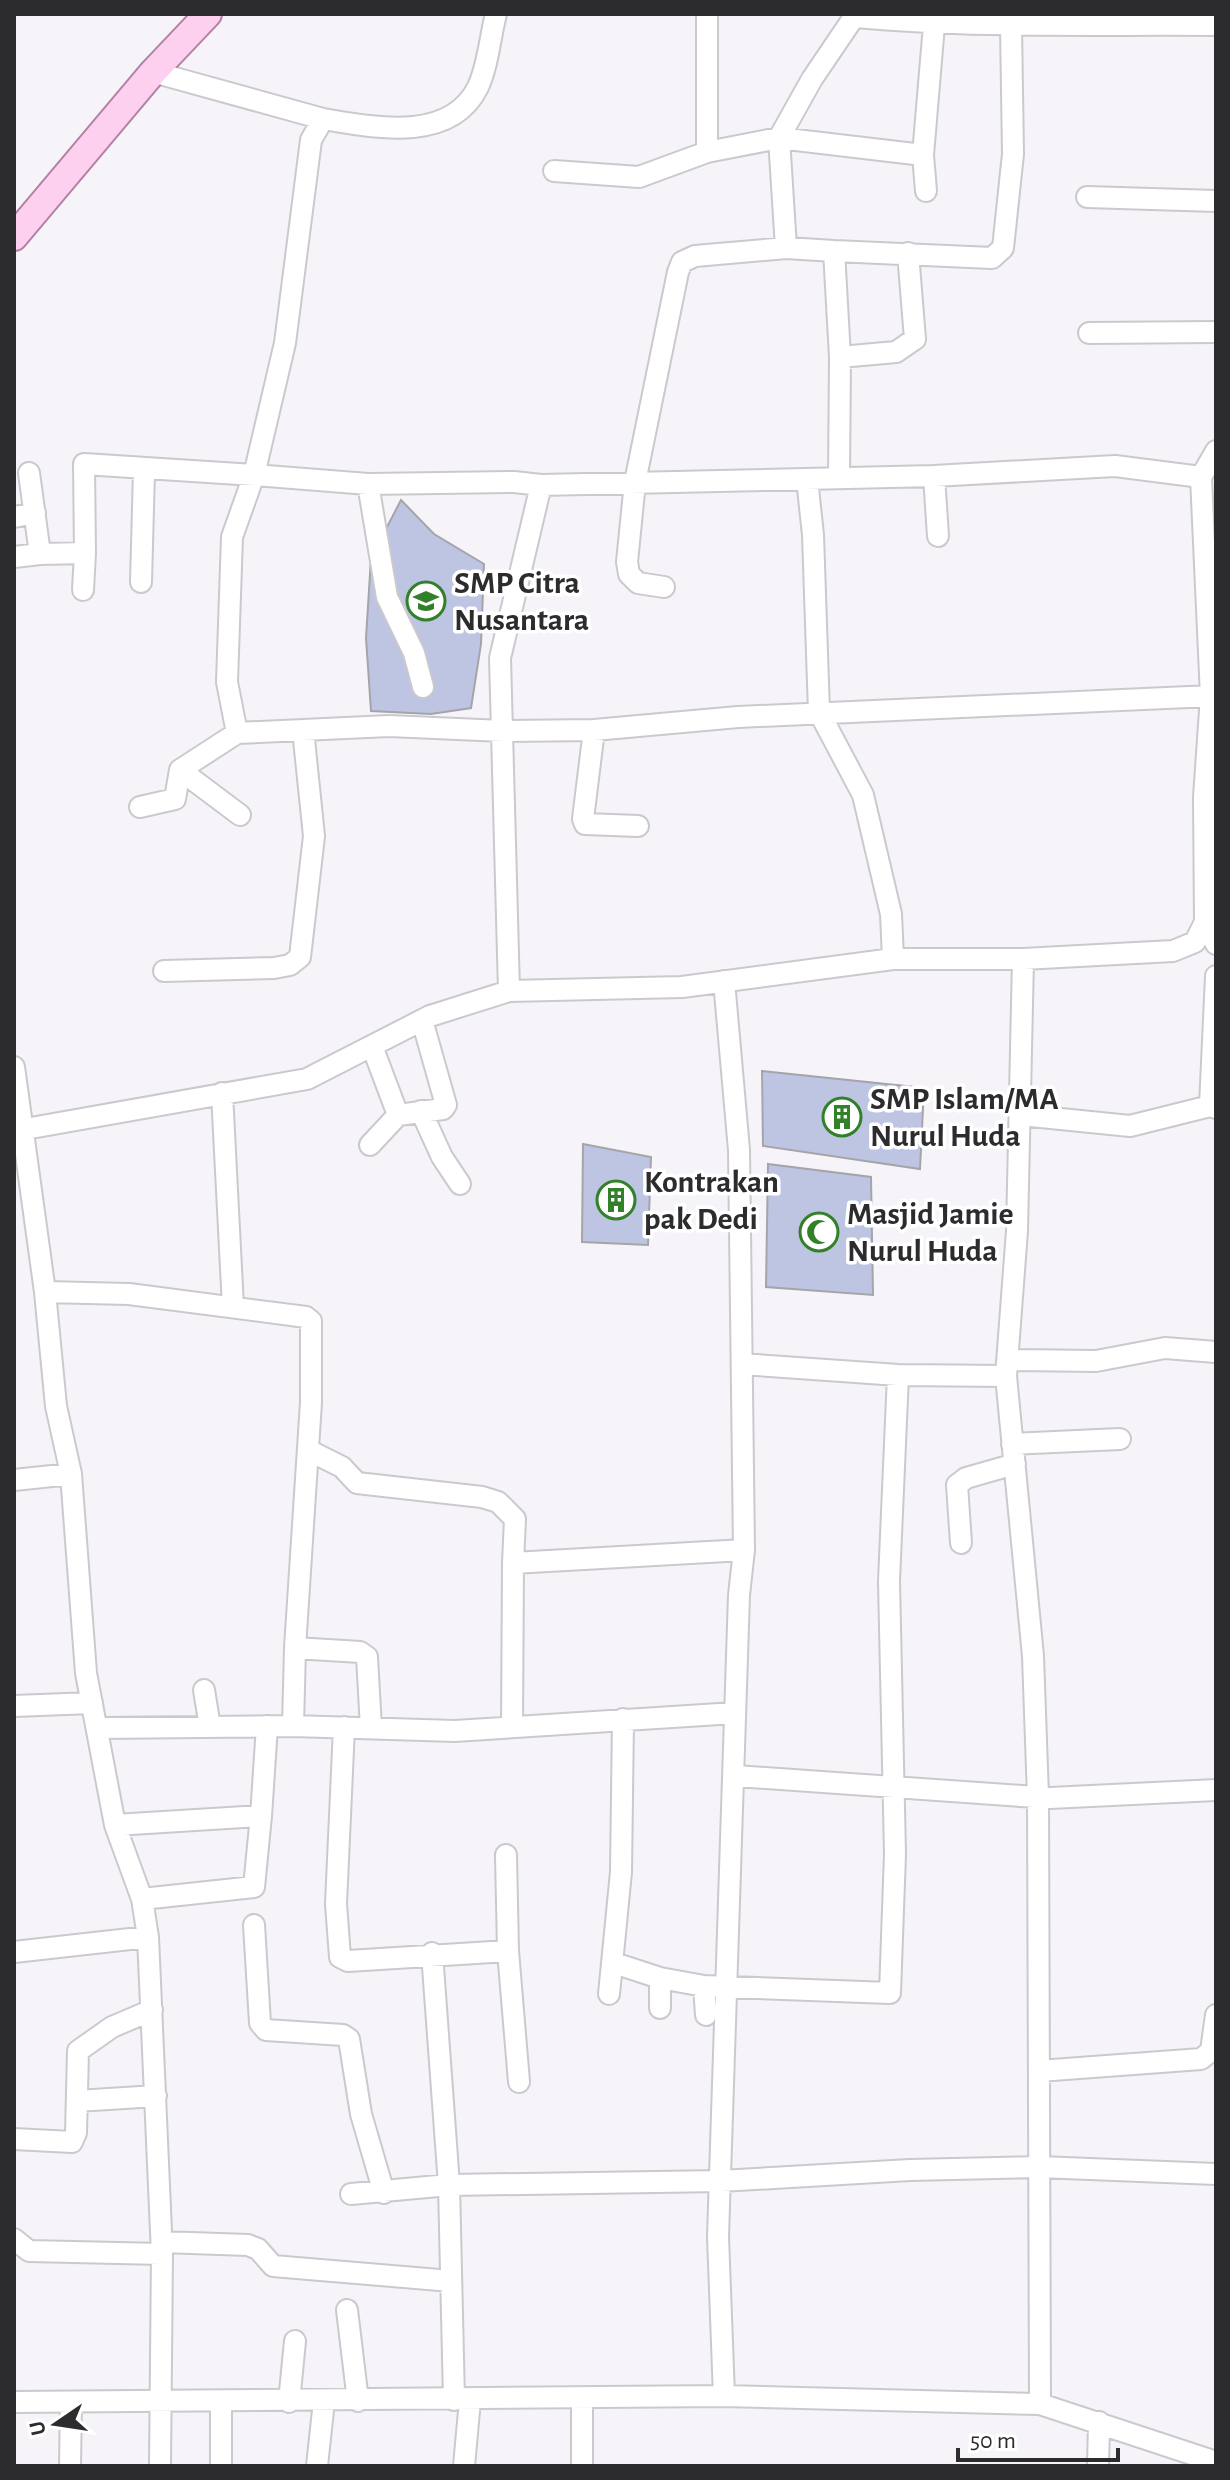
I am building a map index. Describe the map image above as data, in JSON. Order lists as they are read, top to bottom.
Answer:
{
  "places": {
    "school or university": ["SMP Citra Nusantara"],
    "building": ["SMP Islam/MA Nurul Huda", "Kontrakan pak Dedi"],
    "mosque": ["Masjid Jamie Nurul Huda"]
  },
  "scale_bar": "50 m",
  "north": "left"
}
